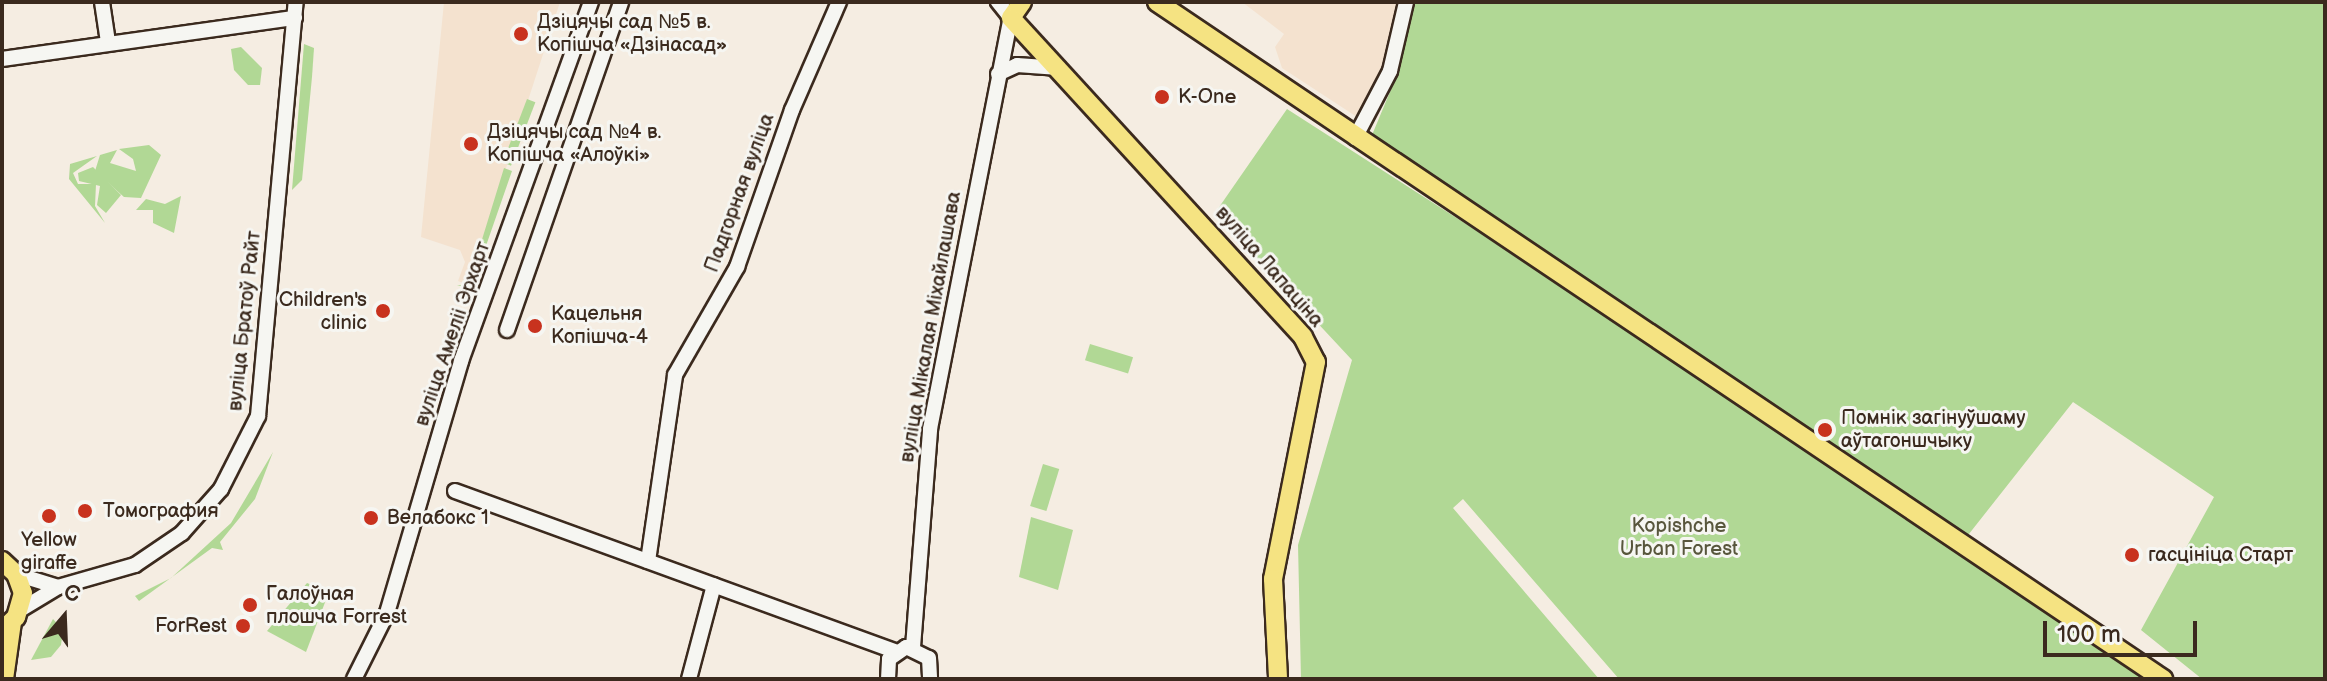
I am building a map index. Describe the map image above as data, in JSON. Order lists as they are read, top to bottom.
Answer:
{
  "streets": {
    "main road": ["вуліца Лапаціна"],
    "street": [
      "Падгорная вуліца",
      "вуліца Братоў Райт",
      "вуліца Мікалая Міхайлашава",
      "вуліца Амеліі Эрхарт"
    ]
  },
  "crossings": [
    ["вуліца Лапаціна", "вуліца Мікалая Міхайлашава"]
  ],
  "parks": ["Kopishche Urban Forest"],
  "places": [
    "Дзіцячы сад №5 в. Копішча «Дзінасад»",
    "K-One",
    "Дзіцячы сад №4 в. Копішча «Алоўкі»",
    "Children's clinic",
    "Кацельня Копішча-4",
    "Помнік загінуўшаму аўтагоншчыку",
    "Томография",
    "Yellow giraffe",
    "Велабокс 1",
    "гасцініца Старт",
    "Галоўная плошча Forrest",
    "ForRest"
  ],
  "scale_bar": "100 m",
  "north": "top"
}
